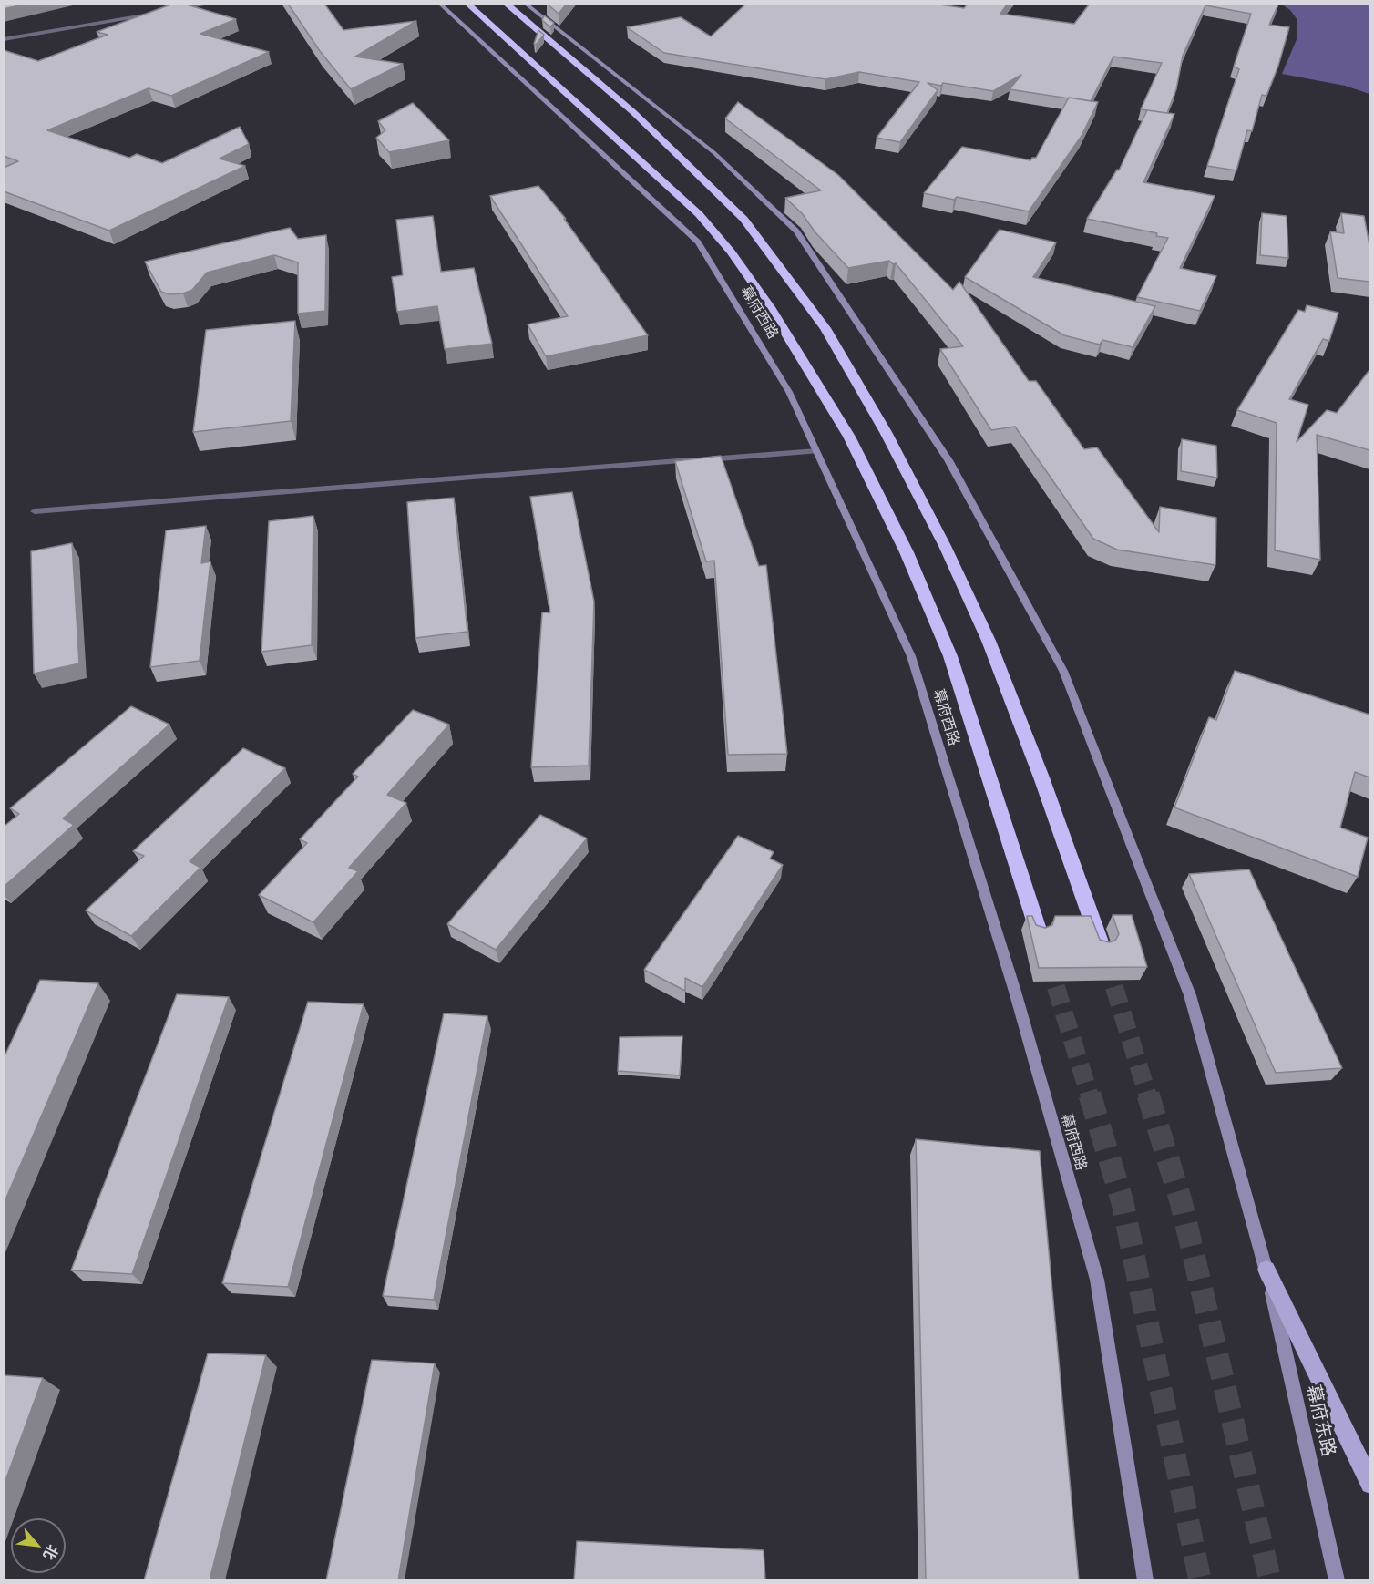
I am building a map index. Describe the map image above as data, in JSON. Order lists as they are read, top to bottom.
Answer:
{
  "streets": {
    "highway": ["幕府西路"],
    "main road": ["幕府东路"]
  },
  "north": "bottom right"
}
